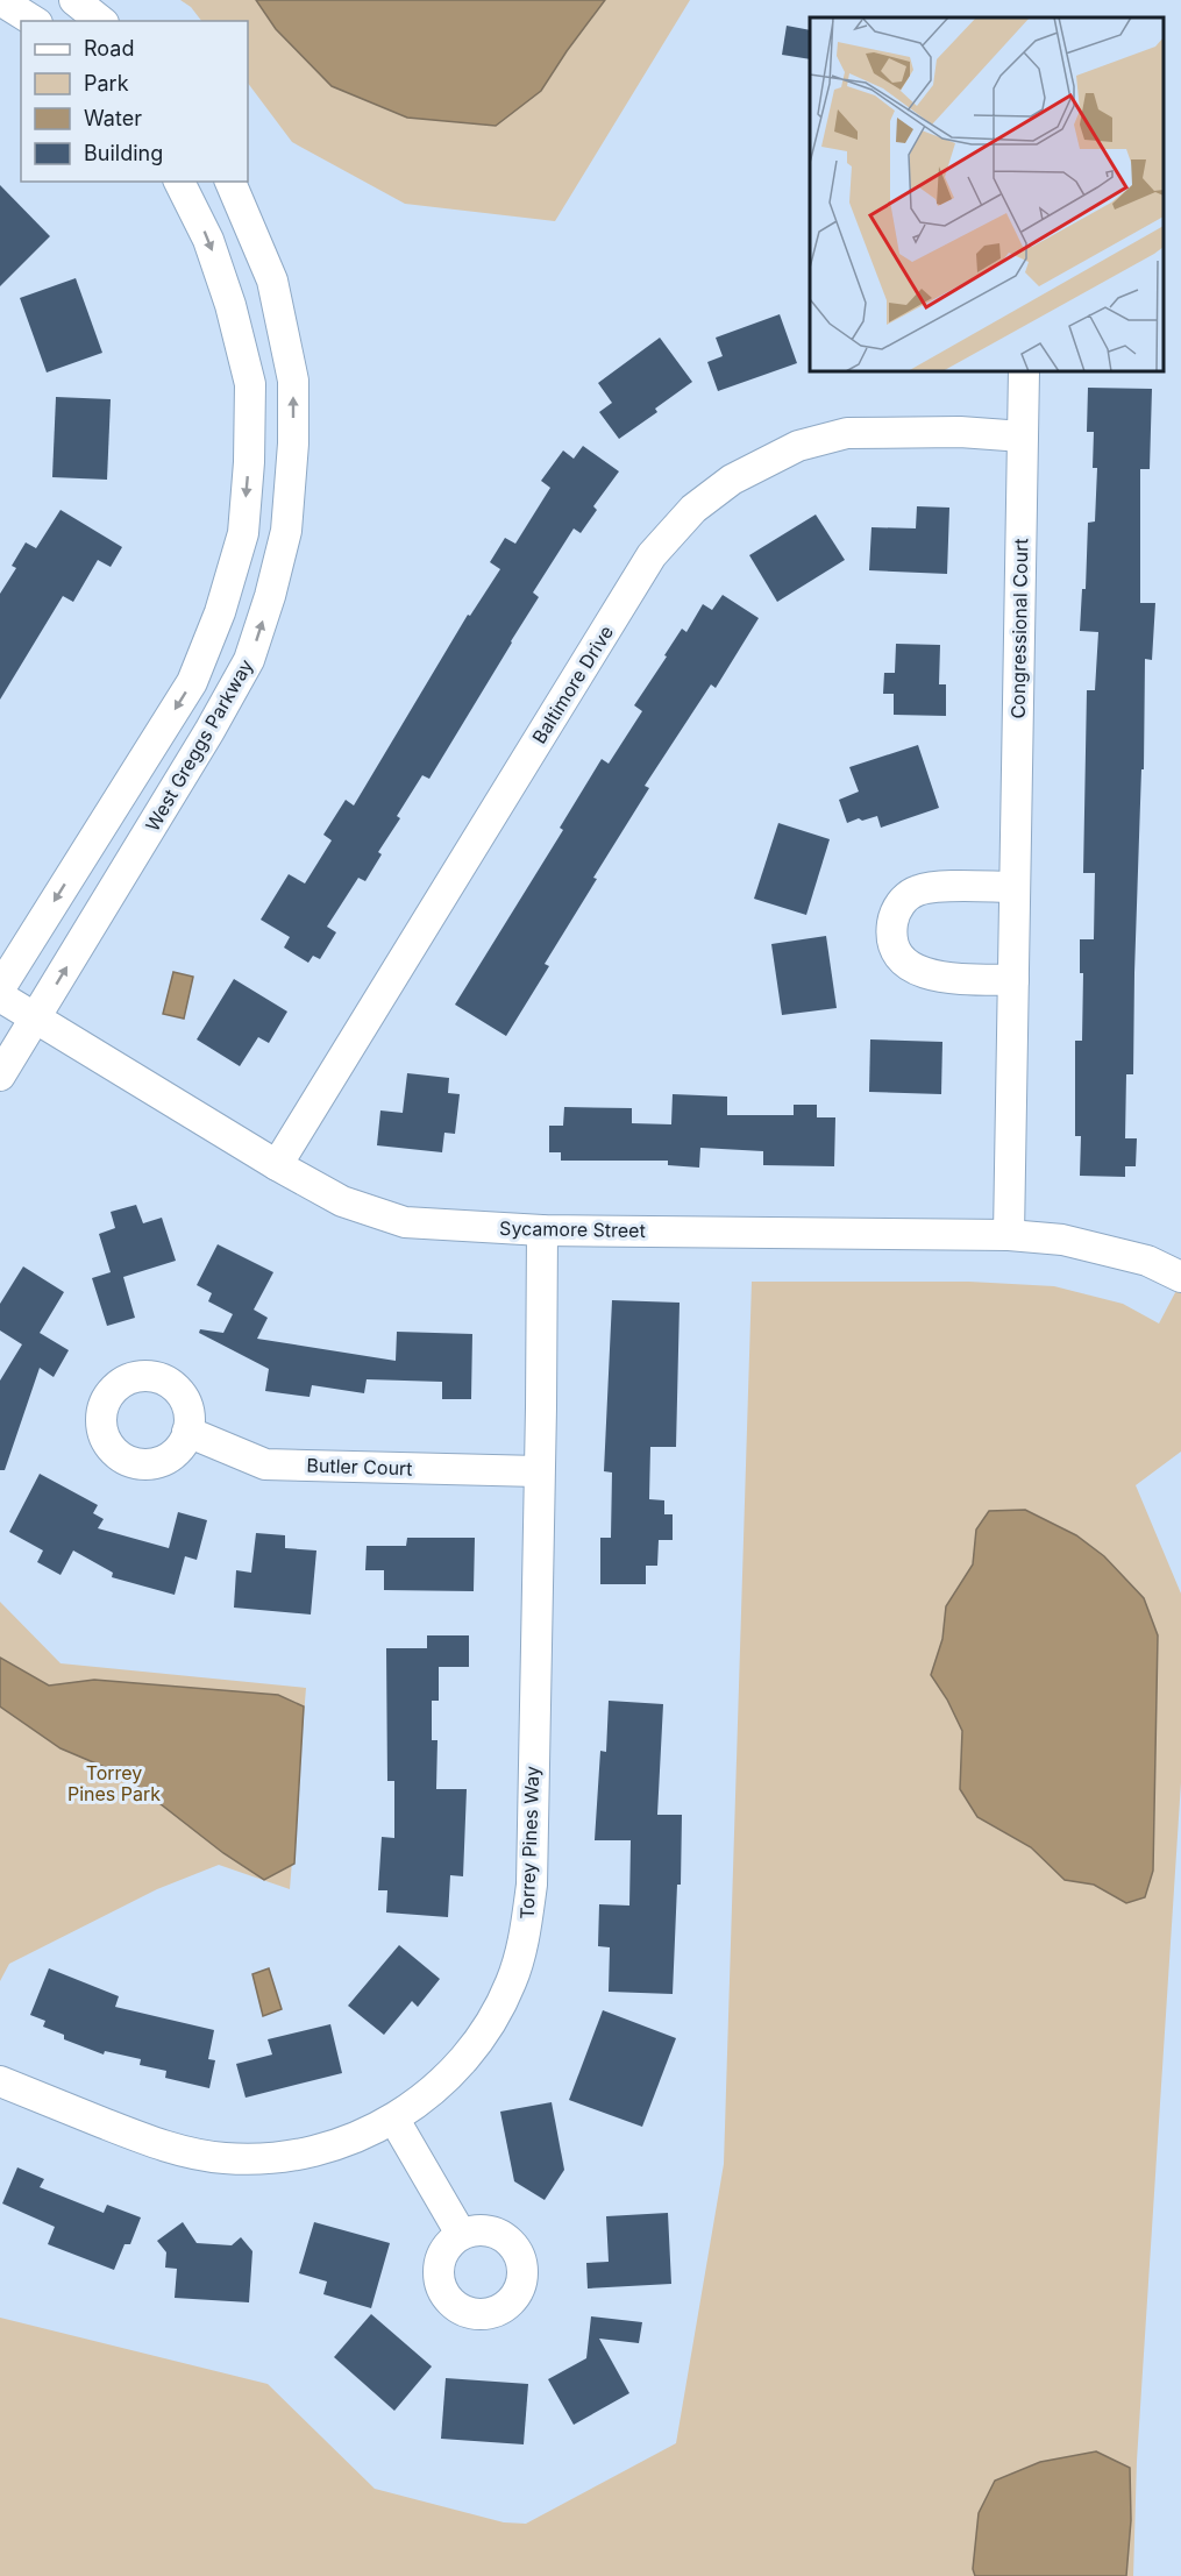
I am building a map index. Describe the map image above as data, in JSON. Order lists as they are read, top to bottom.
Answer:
{
  "streets": {
    "street": [
      "Congressional Court",
      "Baltimore Drive",
      "West Greggs Parkway",
      "Sycamore Street",
      "Butler Court",
      "Torrey Pines Way"
    ]
  },
  "crossings": [
    ["Congressional Court", "Baltimore Drive"],
    ["Congressional Court", "Sycamore Street"],
    ["Baltimore Drive", "Sycamore Street"],
    ["West Greggs Parkway", "Sycamore Street"],
    ["Sycamore Street", "Torrey Pines Way"],
    ["Butler Court", "Torrey Pines Way"]
  ],
  "parks": ["Torrey Pines Park"],
  "legend": [
    "Road",
    "Park",
    "Water",
    "Building"
  ]
}
